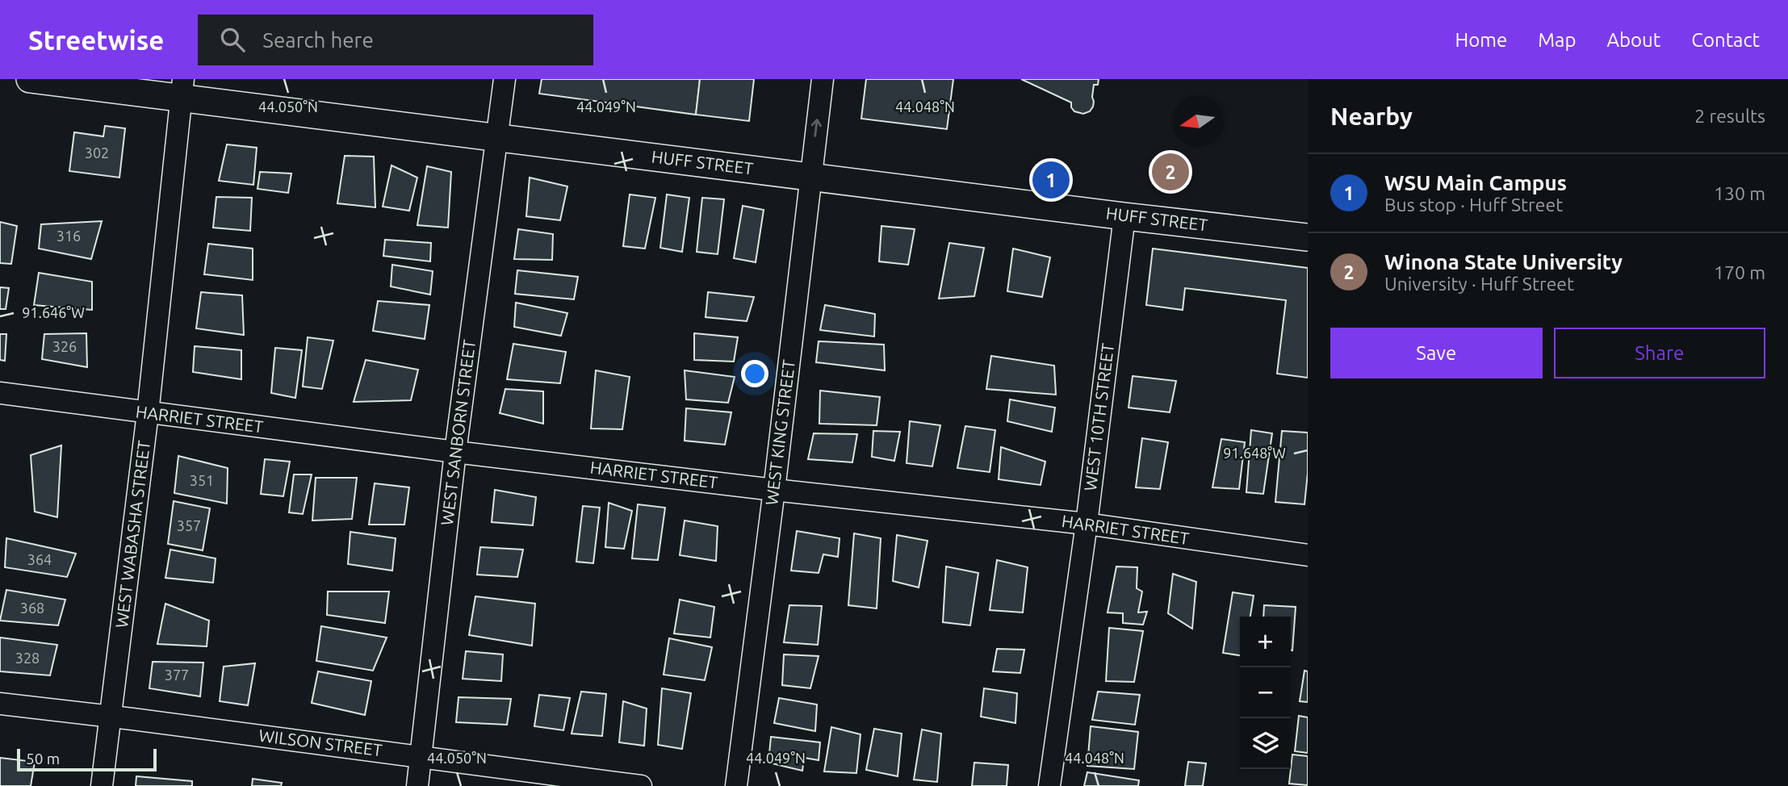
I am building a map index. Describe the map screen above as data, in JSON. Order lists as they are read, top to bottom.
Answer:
{
  "streets": {
    "main road": ["HUFF STREET"],
    "street": [
      "WEST 10TH STREET",
      "HARRIET STREET",
      "WEST SANBORN STREET",
      "WEST KING STREET",
      "WEST WABASHA STREET",
      "WILSON STREET"
    ]
  },
  "crossings": [
    ["HUFF STREET", "WEST 10TH STREET"],
    ["HUFF STREET", "WEST SANBORN STREET"],
    ["HUFF STREET", "WEST KING STREET"],
    ["HUFF STREET", "WEST WABASHA STREET"],
    ["WEST 10TH STREET", "HARRIET STREET"],
    ["HARRIET STREET", "WEST SANBORN STREET"],
    ["HARRIET STREET", "WEST KING STREET"],
    ["HARRIET STREET", "WEST WABASHA STREET"],
    ["WEST SANBORN STREET", "WILSON STREET"],
    ["WEST WABASHA STREET", "WILSON STREET"]
  ],
  "house_numbers": [
    "302",
    "316",
    "326",
    "351",
    "357",
    "364",
    "368",
    "328",
    "377"
  ],
  "scale_bar": "50 m",
  "north": "left",
  "page": {
    "header": "Streetwise",
    "search": "Search here",
    "nav": [
      "Home",
      "Map",
      "About",
      "Contact"
    ],
    "heading": ["Nearby", "2 results"],
    "pins": ["2", "1"],
    "list": [
      {
        "mark": "1",
        "name": "WSU Main Campus",
        "note": "Bus stop · Huff Street",
        "value": "130 m"
      },
      {
        "mark": "2",
        "name": "Winona State University",
        "note": "University · Huff Street",
        "value": "170 m"
      }
    ],
    "buttons": ["Save", "Share"],
    "map_buttons": ["+", "−"],
    "scale": "50 m"
  },
  "coordinates": [
    "44.050°N",
    "44.049°N",
    "44.048°N",
    "91.646°W",
    "91.648°W"
  ]
}
